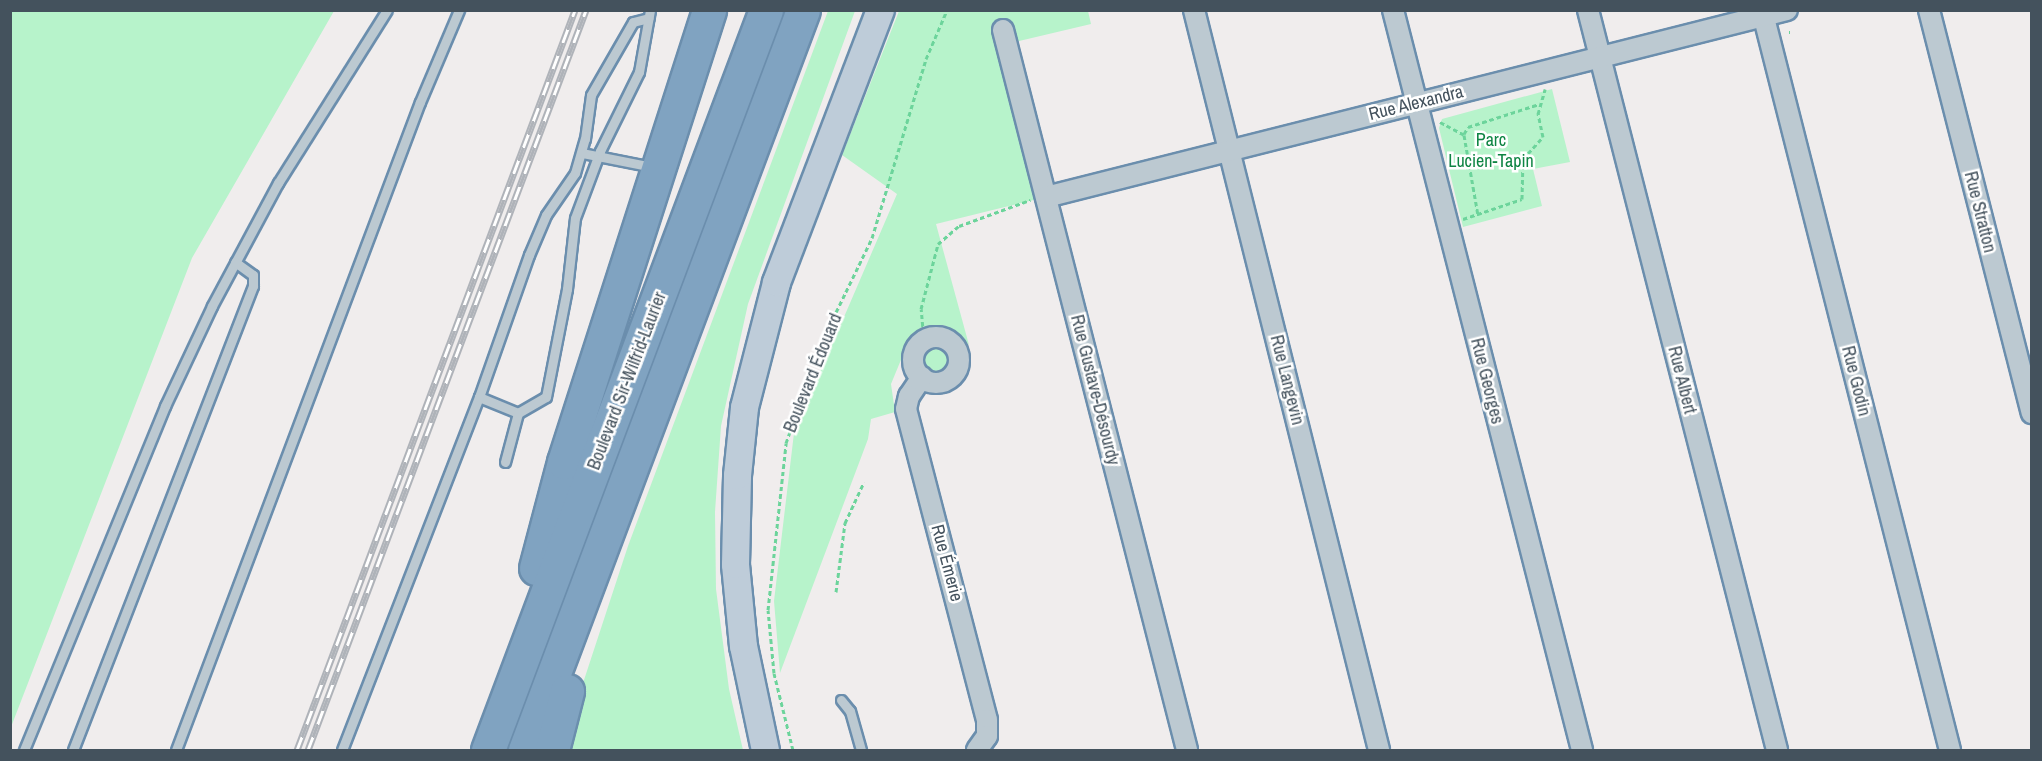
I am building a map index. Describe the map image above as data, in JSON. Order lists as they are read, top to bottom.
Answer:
{
  "streets": {
    "highway": ["Boulevard Sir-Wilfrid-Laurier"],
    "street": [
      "Rue Alexandra",
      "Rue Stratton",
      "Rue Langevin",
      "Rue Albert",
      "Rue Georges",
      "Rue Godin",
      "Rue Gustave-Désourdy",
      "Rue Émerie"
    ],
    "path": ["Boulevard Édouard"]
  },
  "crossings": [
    ["Rue Alexandra", "Rue Langevin"],
    ["Rue Alexandra", "Rue Albert"],
    ["Rue Alexandra", "Rue Georges"],
    ["Rue Alexandra", "Rue Godin"],
    ["Rue Alexandra", "Rue Gustave-Désourdy"]
  ],
  "parks": ["Parc Lucien-Tapin"]
}
